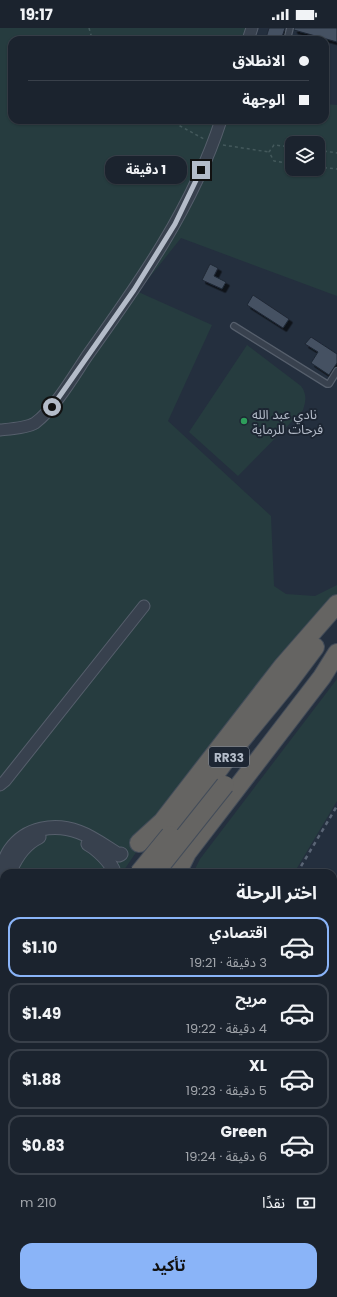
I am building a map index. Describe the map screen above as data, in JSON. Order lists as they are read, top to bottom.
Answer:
{
  "streets": {
    "highway": ["RR33"]
  },
  "places": ["نادي عبد الله فرحات للرماية"],
  "page": {
    "status": "19:17",
    "banner": ["الانطلاق", "الوجهة"],
    "bubble": "1 دقيقة",
    "heading": "اختر الرحلة",
    "list": [
      {
        "name": "اقتصادي",
        "note": "3 دقيقة · 19:21",
        "value": "$1.10"
      },
      {
        "name": "مريح",
        "note": "4 دقيقة · 19:22",
        "value": "$1.49"
      },
      {
        "name": "XL",
        "note": "5 دقيقة · 19:23",
        "value": "$1.88"
      },
      {
        "name": "Green",
        "note": "6 دقيقة · 19:24",
        "value": "$0.83"
      }
    ],
    "pay": ["نقدًا", "210 m"],
    "buttons": "تأكيد"
  }
}
